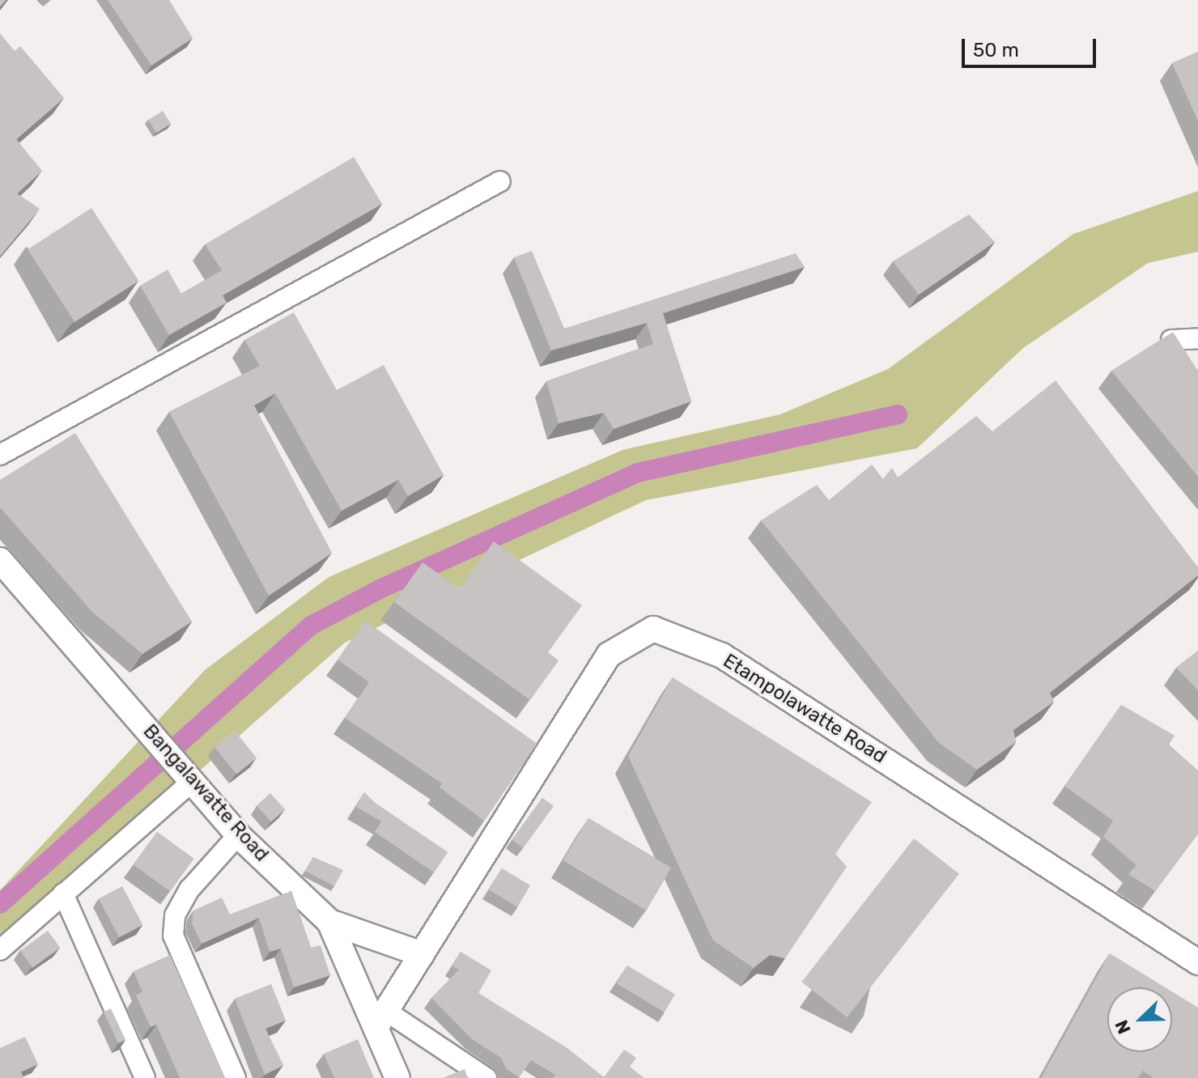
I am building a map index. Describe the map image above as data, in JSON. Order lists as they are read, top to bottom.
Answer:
{
  "streets": {
    "street": ["Etampolawatte Road", "Bangalawatte Road"]
  },
  "crossings": [
    ["Etampolawatte Road", "Bangalawatte Road"]
  ],
  "scale_bar": "50 m",
  "north": "bottom left"
}
